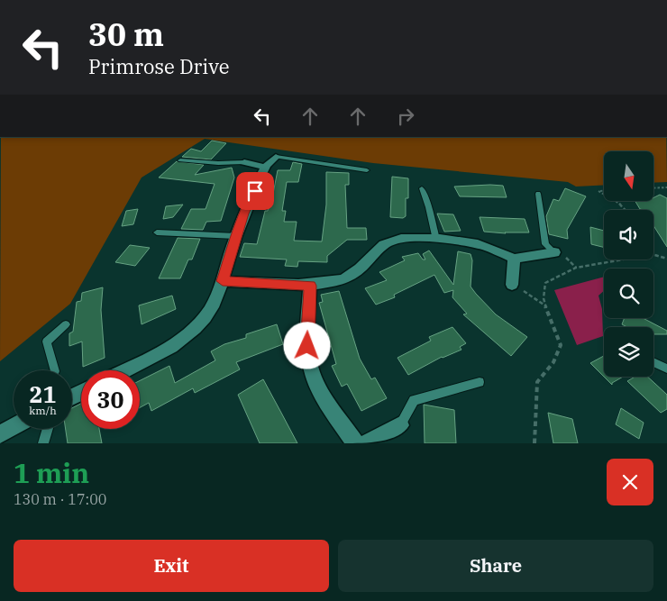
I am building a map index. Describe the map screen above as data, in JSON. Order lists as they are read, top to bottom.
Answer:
{
  "north": "bottom",
  "page": {
    "turn": ["30 m", "Primrose Drive"],
    "speed": "21 km/h",
    "limit": "30",
    "heading": ["1 min", "130 m · 17:00"],
    "buttons": ["Exit", "Share"]
  }
}
